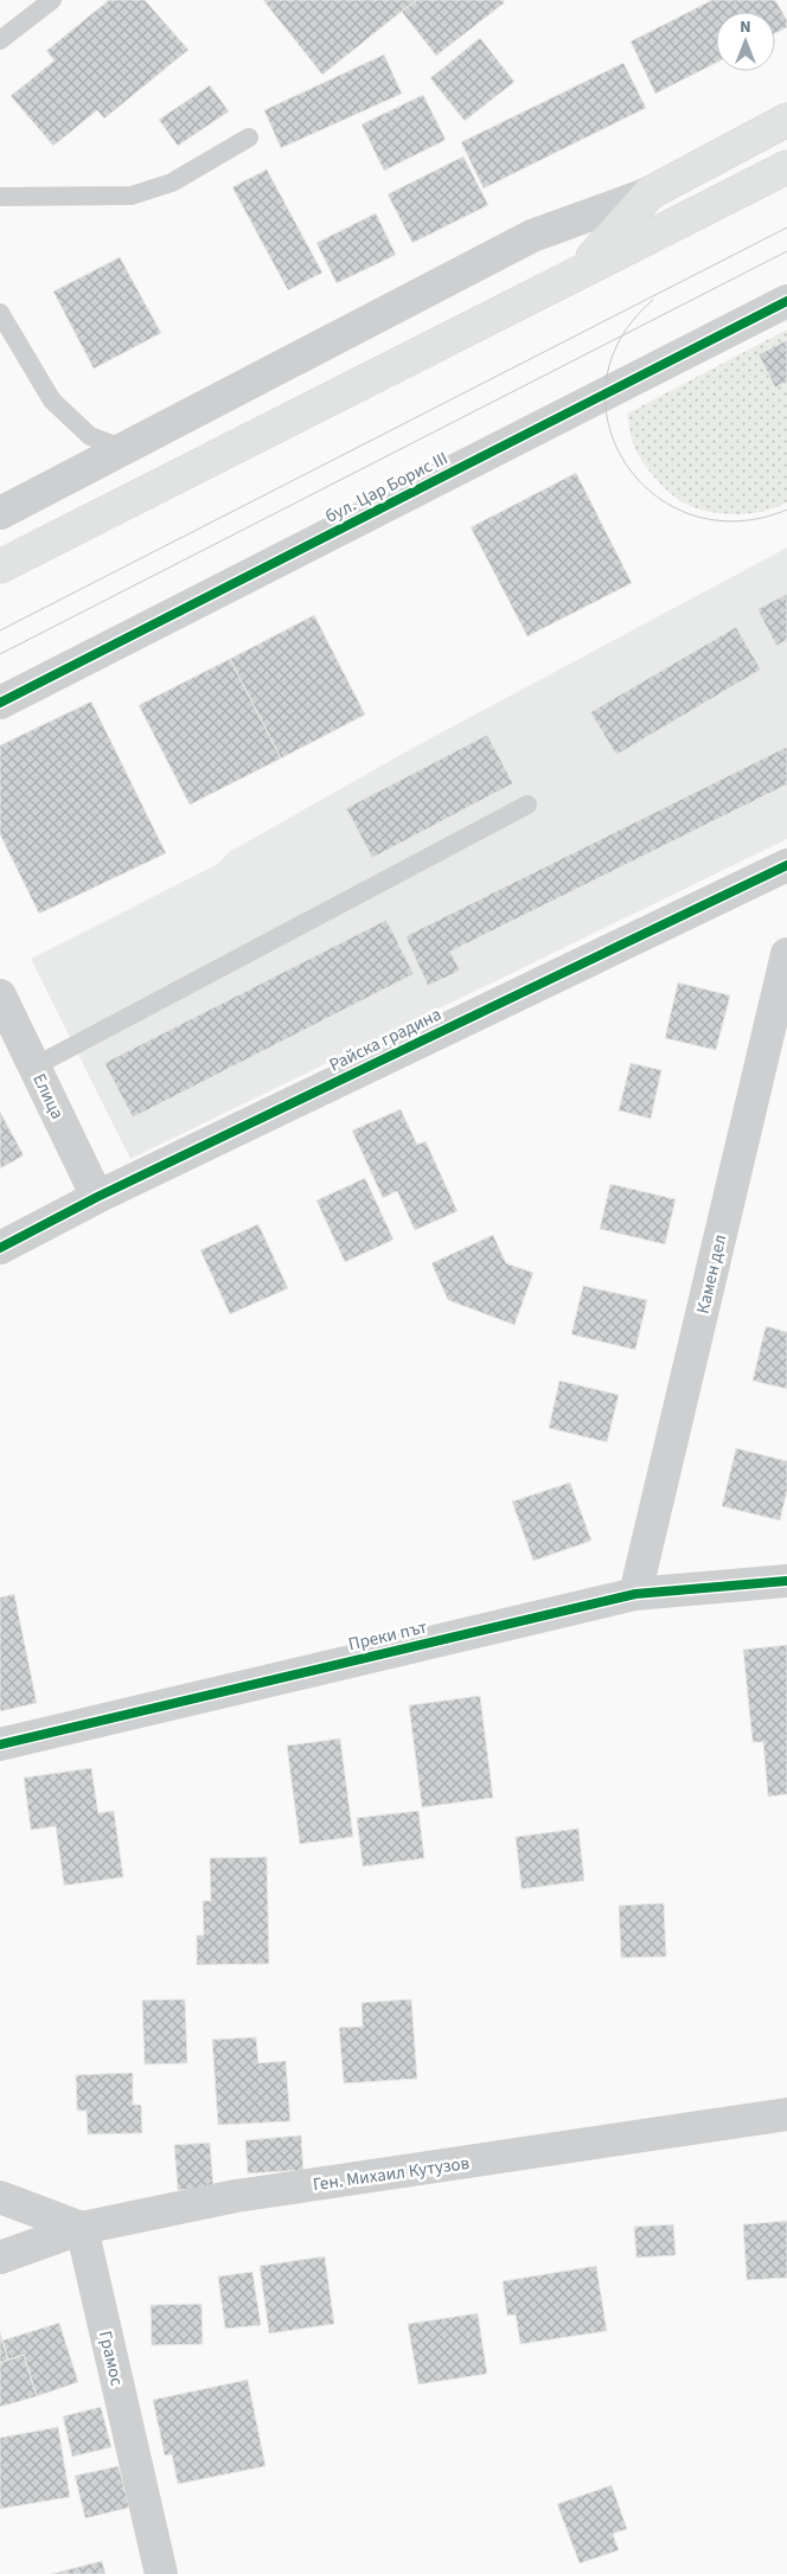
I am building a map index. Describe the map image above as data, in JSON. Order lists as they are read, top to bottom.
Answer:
{
  "streets": {
    "street": [
      "бул. Цар Борис III",
      "Райска градина",
      "Елица",
      "Камен дел",
      "Преки път",
      "Ген. Михаил Кутузов",
      "Грамос"
    ]
  },
  "crossings": [
    ["Райска градина", "Елица"],
    ["Камен дел", "Преки път"],
    ["Ген. Михаил Кутузов", "Грамос"]
  ],
  "north": "top"
}
